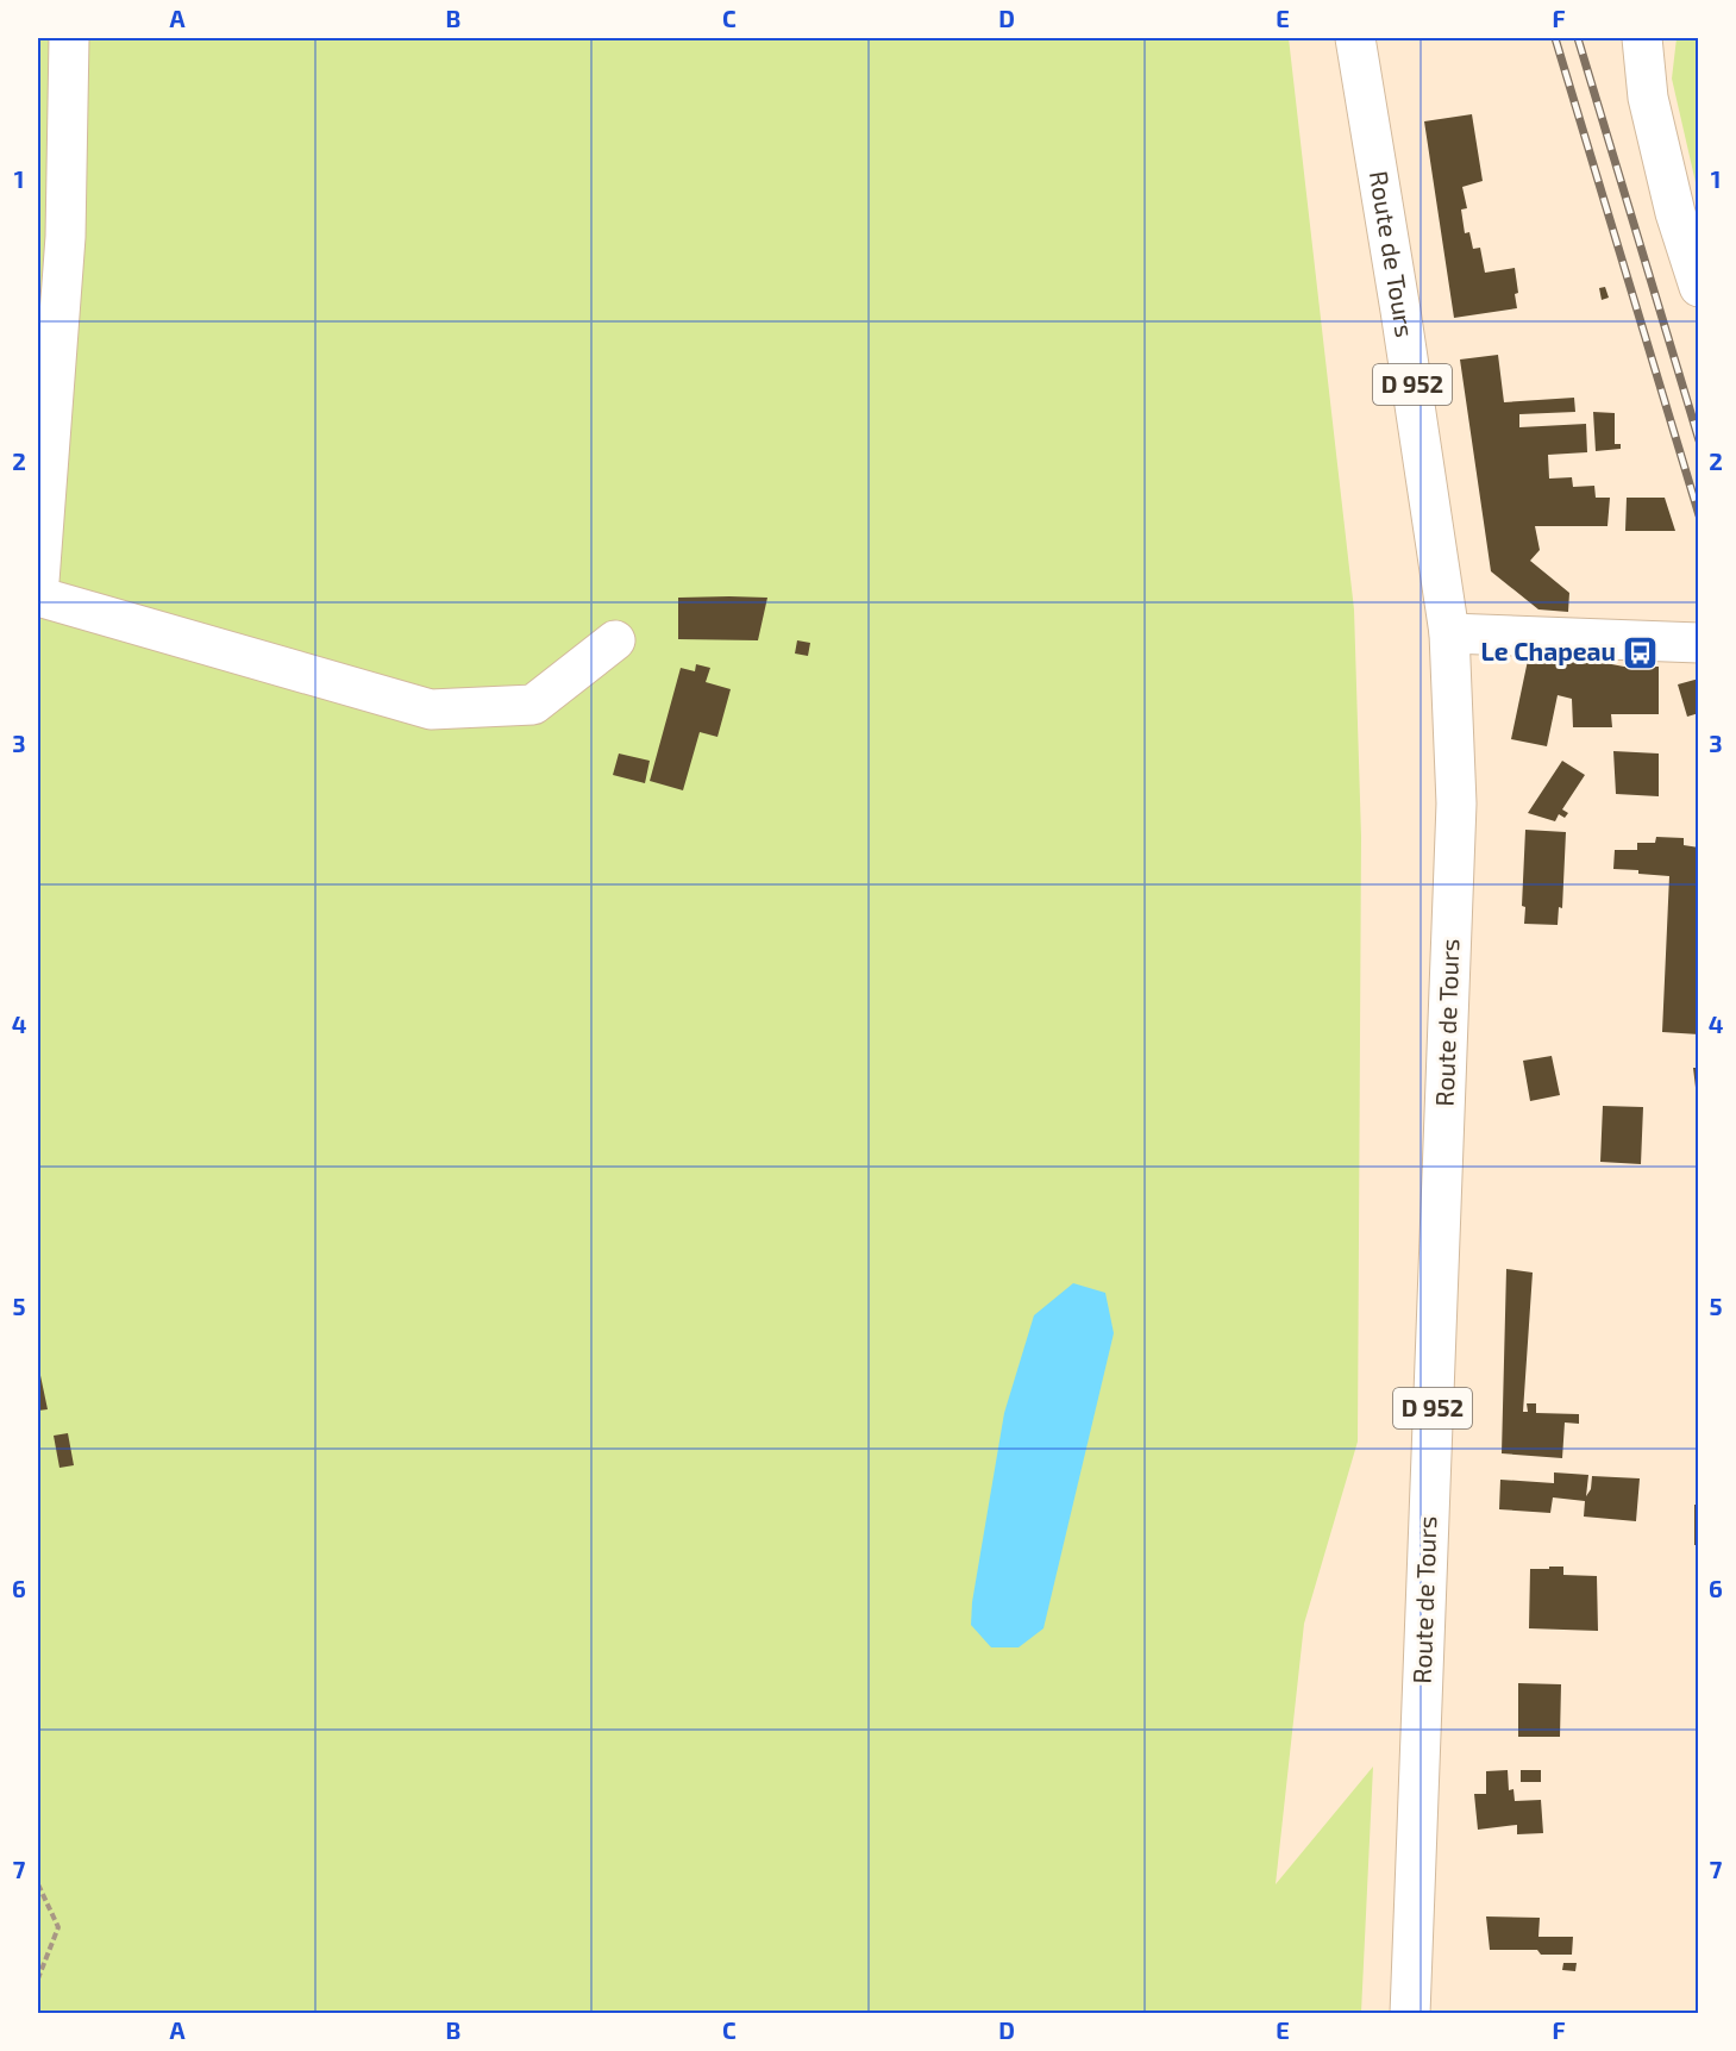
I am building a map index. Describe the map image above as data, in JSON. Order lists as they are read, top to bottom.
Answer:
{
  "streets": {
    "main road": ["Route de Tours", "D 952"]
  },
  "places": {
    "bus stop": ["Le Chapeau"]
  },
  "grid": {
    "columns": [
      "A",
      "B",
      "C",
      "D",
      "E",
      "F"
    ],
    "rows": [
      "1",
      "2",
      "3",
      "4",
      "5",
      "6",
      "7"
    ]
  }
}
